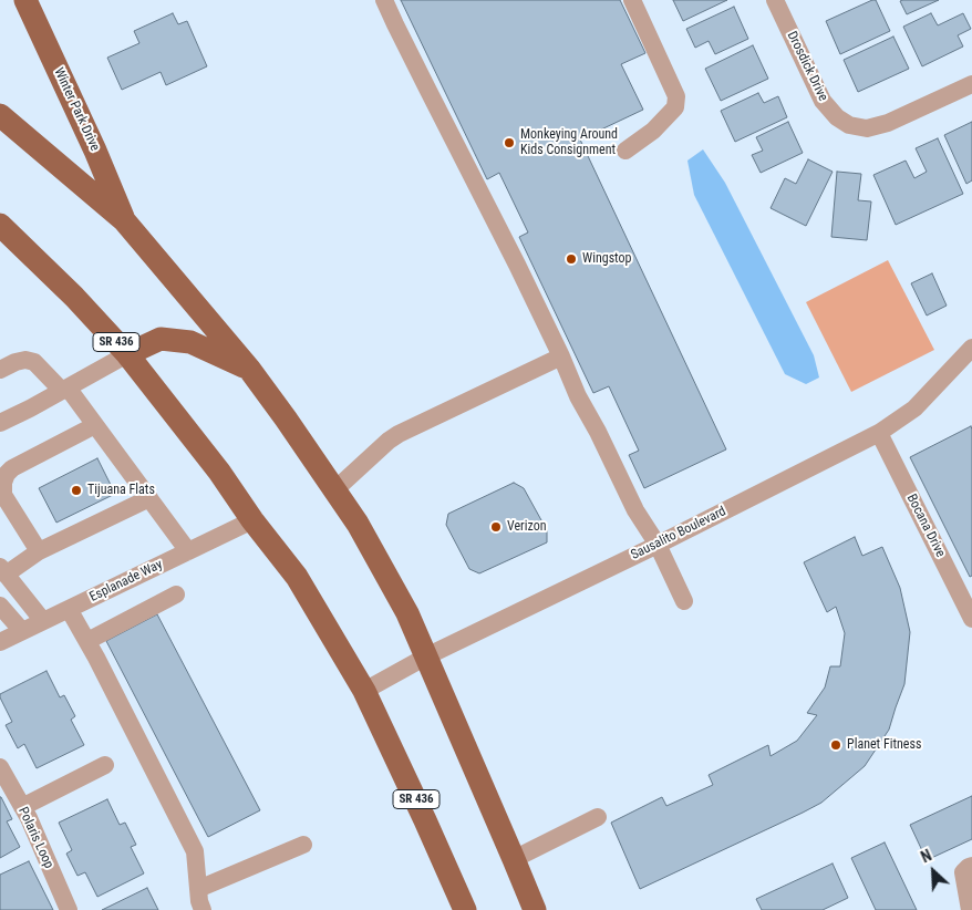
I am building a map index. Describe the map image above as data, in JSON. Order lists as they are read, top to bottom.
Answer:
{
  "streets": {
    "main road": ["Winter Park Drive", "SR 436"],
    "street": [
      "Drosdick Drive",
      "Bocana Drive",
      "Sausalito Boulevard",
      "Esplanade Way",
      "Polaris Loop"
    ]
  },
  "crossings": [
    ["SR 436", "Sausalito Boulevard"],
    ["SR 436", "Esplanade Way"],
    ["Bocana Drive", "Sausalito Boulevard"]
  ],
  "places": [
    "Monkeying Around Kids Consignment",
    "Wingstop",
    "Tijuana Flats",
    "Verizon",
    "Planet Fitness"
  ],
  "north": "top left"
}
